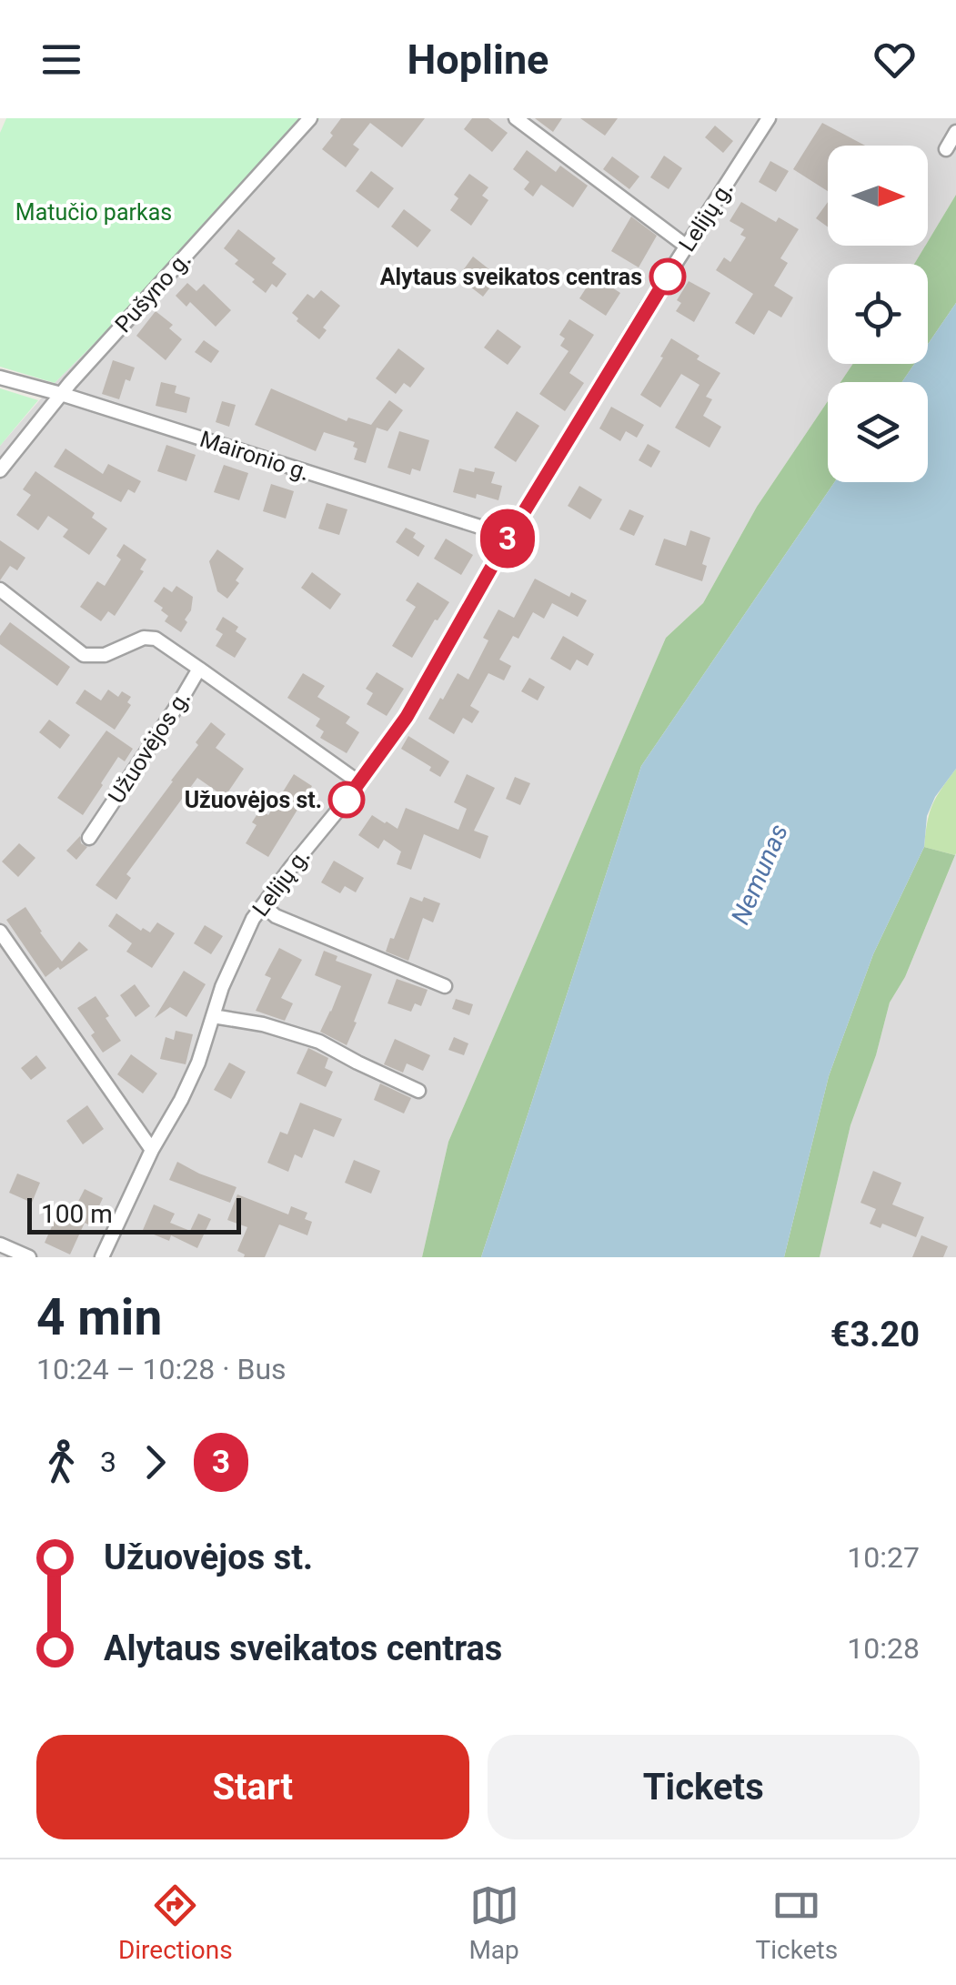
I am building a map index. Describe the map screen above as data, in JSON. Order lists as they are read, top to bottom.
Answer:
{
  "streets": {
    "street": [
      "Lelijų g.",
      "Pušyno g.",
      "Maironio g.",
      "Užuovėjos g."
    ]
  },
  "crossings": [
    ["Lelijų g.", "Maironio g."],
    ["Pušyno g.", "Maironio g."]
  ],
  "water": ["Nemunas"],
  "parks": ["Matučio parkas"],
  "places": ["Alytaus sveikatos centras", "Užuovėjos st."],
  "lines": ["bus line 3"],
  "scale_bar": "100 m",
  "north": "right",
  "page": {
    "header": "Hopline",
    "on_map": "3",
    "scale": "100 m",
    "heading": ["4 min", "10:24 – 10:28 · Bus", "€3.20"],
    "legs": ["3", "3"],
    "list": [
      {
        "name": "Užuovėjos st.",
        "value": "10:27"
      },
      {
        "name": "Alytaus sveikatos centras",
        "value": "10:28"
      }
    ],
    "buttons": ["Start", "Tickets"],
    "tabs": ["Directions", "Map", "Tickets"]
  }
}
